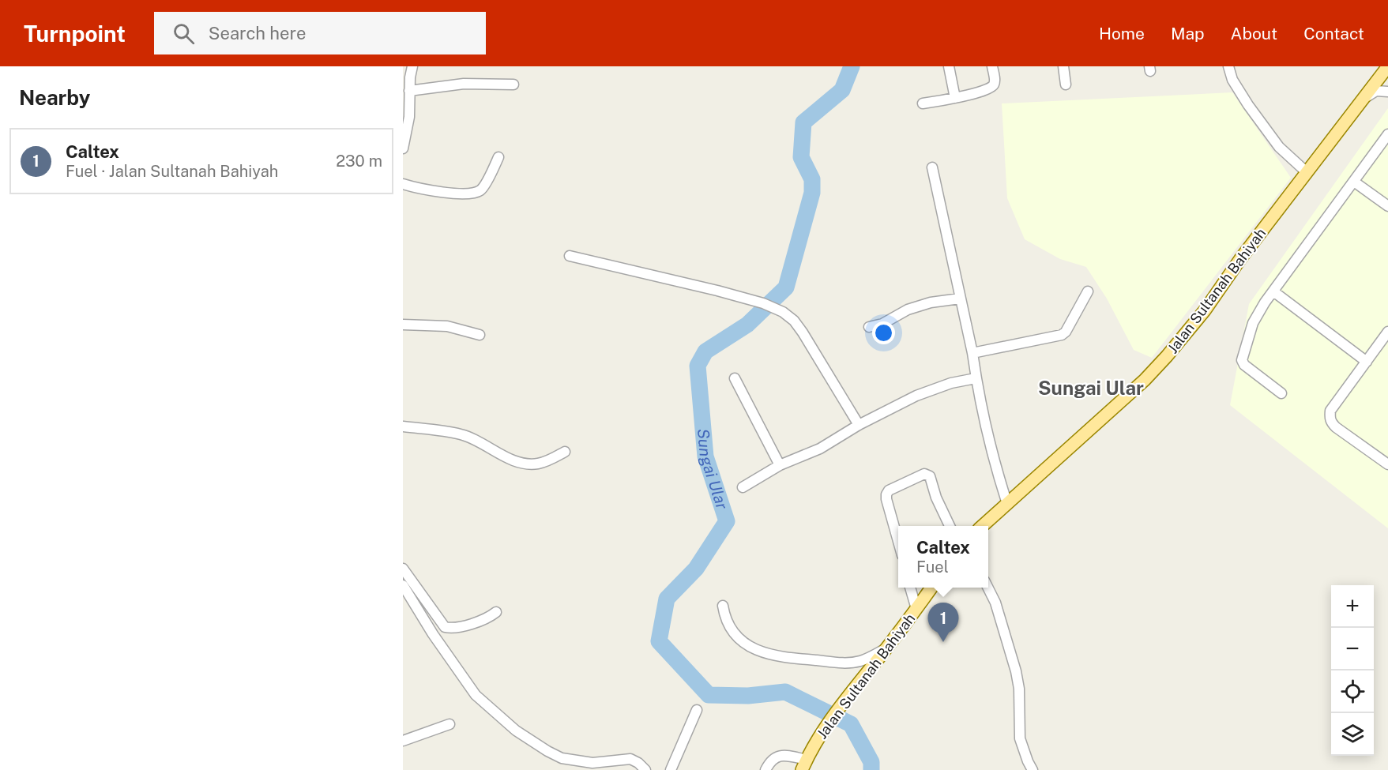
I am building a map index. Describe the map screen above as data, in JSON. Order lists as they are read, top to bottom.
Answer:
{
  "streets": {
    "main road": ["Jalan Sultanah Bahiyah"]
  },
  "districts": ["Sungai Ular"],
  "water": ["Sungai Ular"],
  "page": {
    "header": "Turnpoint",
    "search": "Search here",
    "nav": [
      "Home",
      "Map",
      "About",
      "Contact"
    ],
    "heading": "Nearby",
    "list": [
      {
        "mark": "1",
        "name": "Caltex",
        "note": "Fuel · Jalan Sultanah Bahiyah",
        "value": "230 m"
      }
    ],
    "popup": ["Caltex", "Fuel"],
    "map_buttons": ["+", "−"],
    "pins": "1"
  }
}
